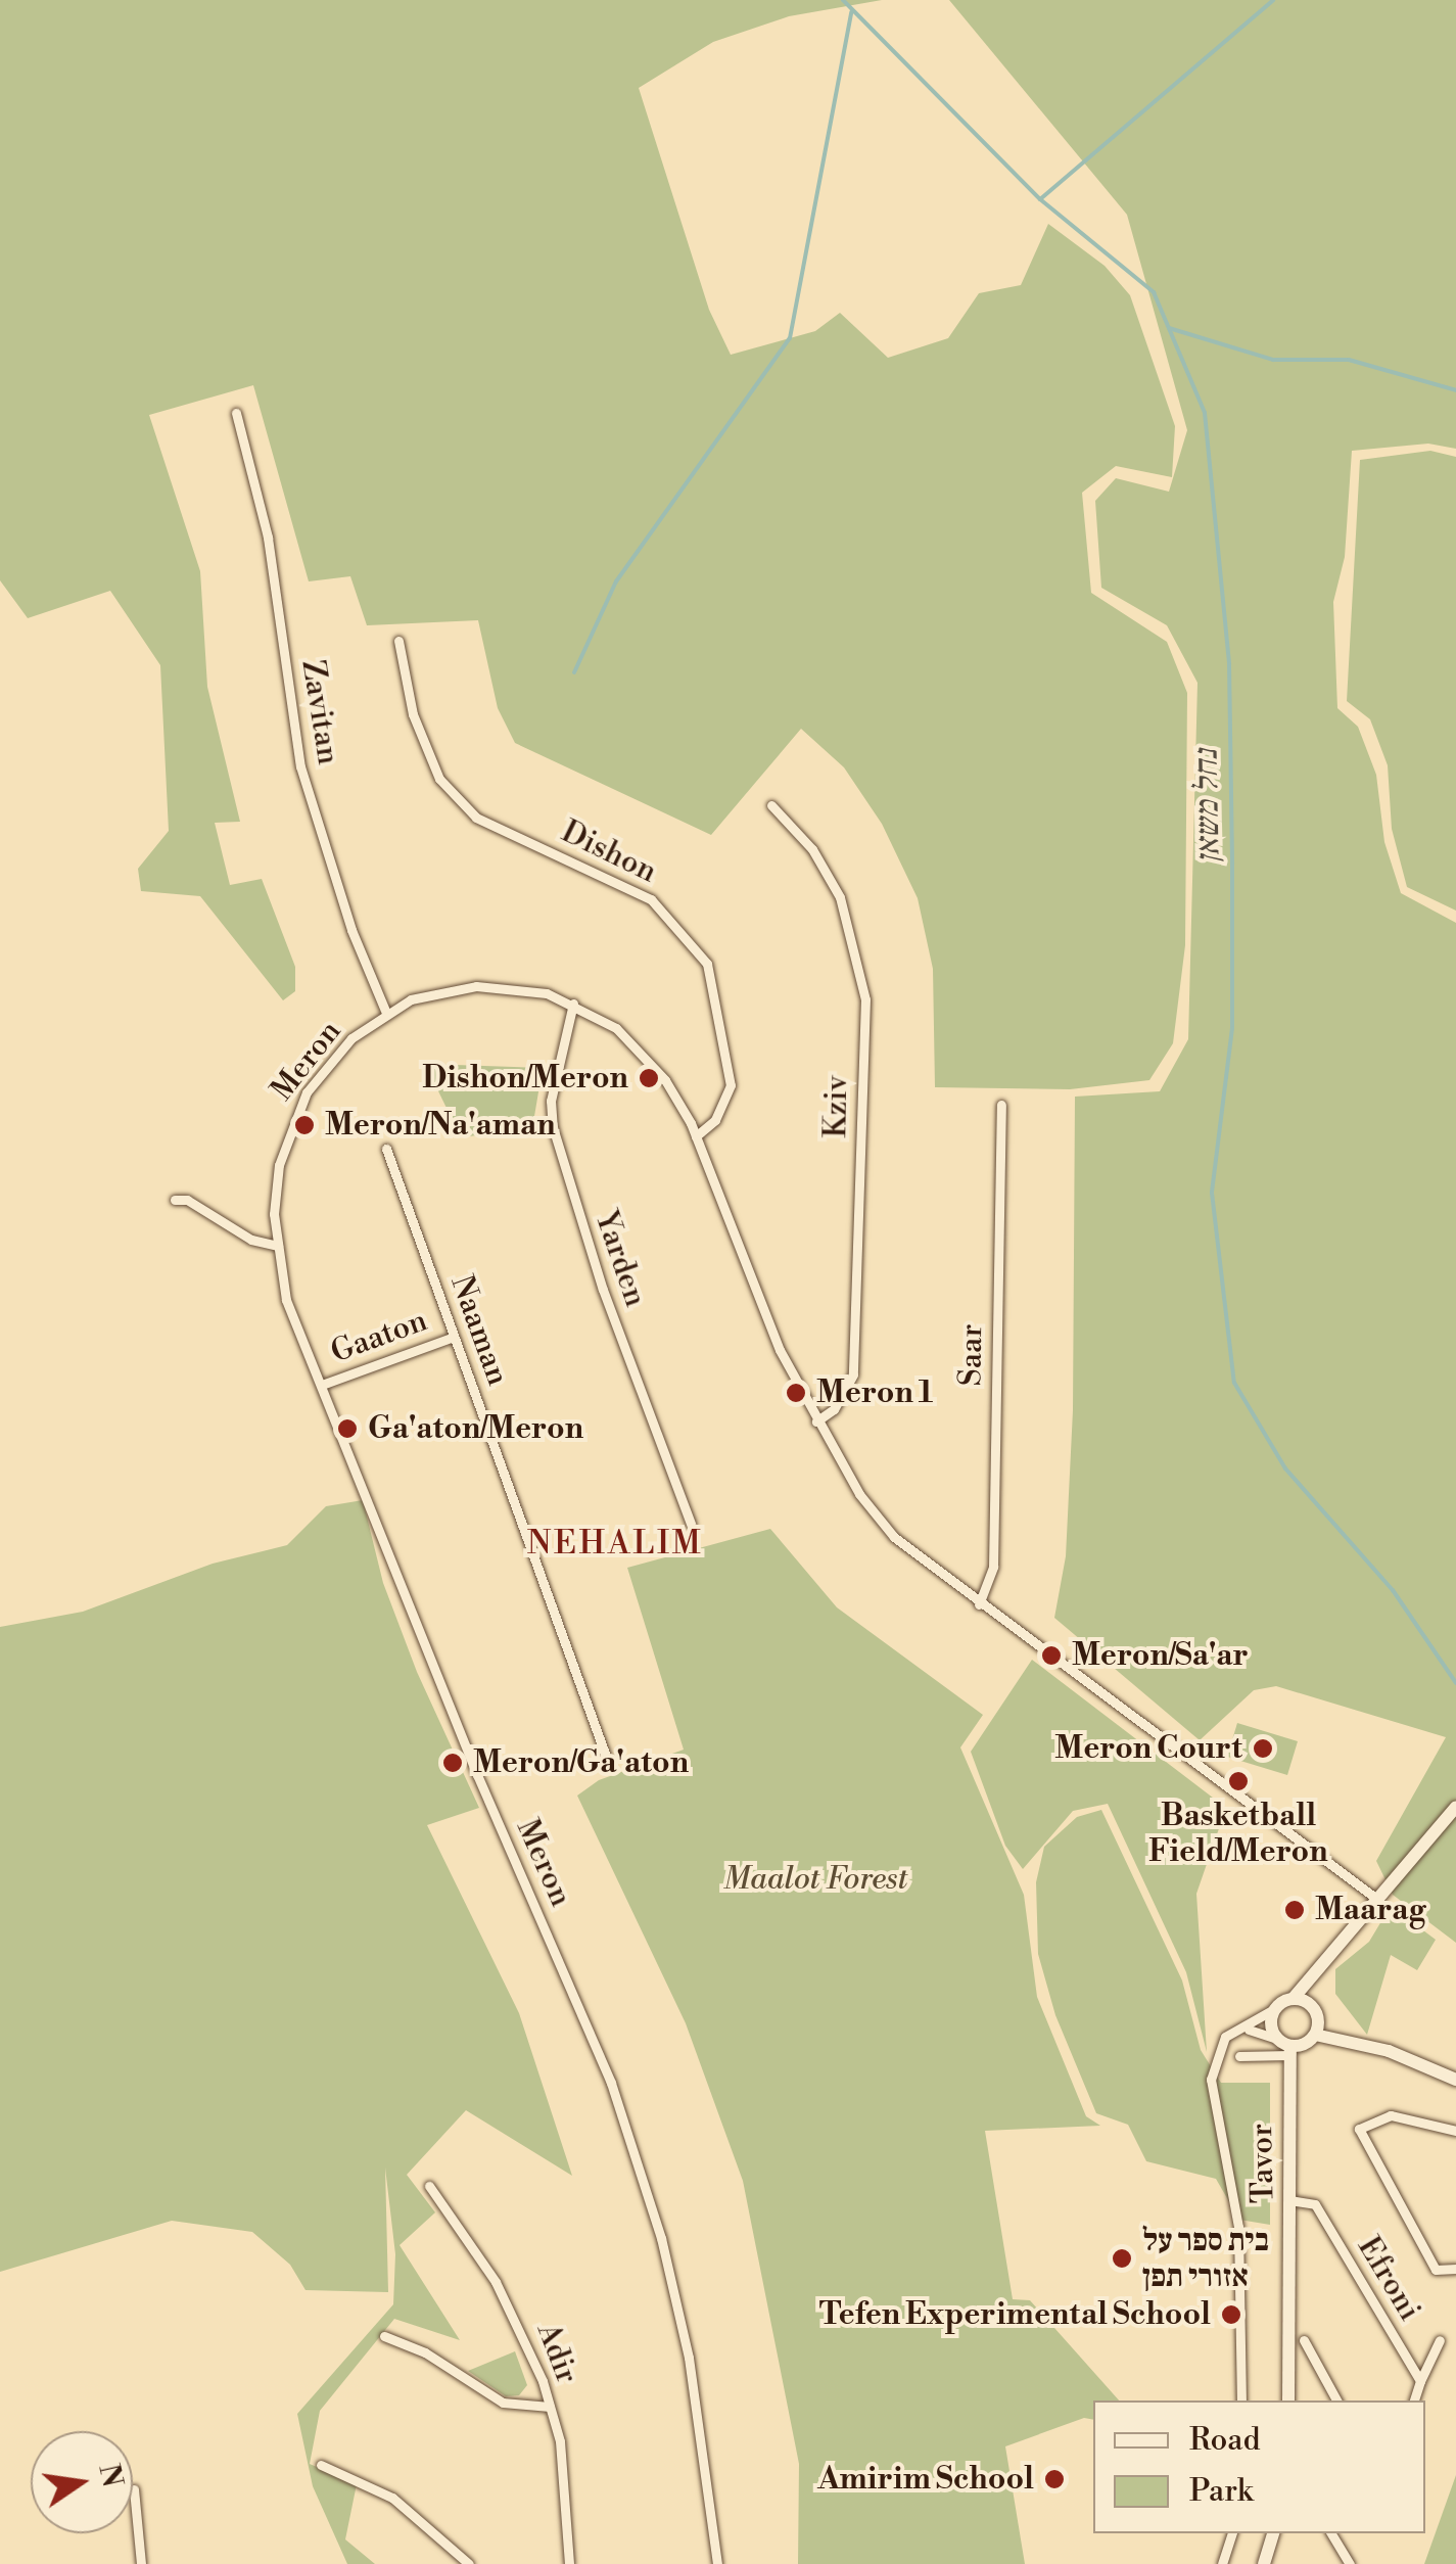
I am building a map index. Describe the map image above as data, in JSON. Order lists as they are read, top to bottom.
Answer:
{
  "streets": {
    "street": [
      "Zavitan",
      "Dishon",
      "Meron",
      "Kziv",
      "Yarden",
      "Naaman",
      "Gaaton",
      "Saar",
      "Tavor",
      "Efroni",
      "Adir"
    ]
  },
  "crossings": [
    ["Zavitan", "Meron"],
    ["Dishon", "Meron"],
    ["Meron", "Kziv"],
    ["Meron", "Yarden"],
    ["Meron", "Gaaton"],
    ["Meron", "Saar"],
    ["Naaman", "Gaaton"],
    ["Tavor", "Efroni"]
  ],
  "districts": ["NEHALIM"],
  "water": ["נחל משאן"],
  "parks": ["Maalot Forest"],
  "places": [
    "Dishon/Meron",
    "Meron/Na'aman",
    "Meron 1",
    "Ga'aton/Meron",
    "Meron/Sa'ar",
    "Meron Court",
    "Meron/Ga'aton",
    "Basketball Field/Meron",
    "Maarag",
    "בית ספר על אזורי תפן",
    "Tefen Experimental School",
    "Amirim School"
  ],
  "legend": ["Road", "Park"],
  "north": "right"
}
